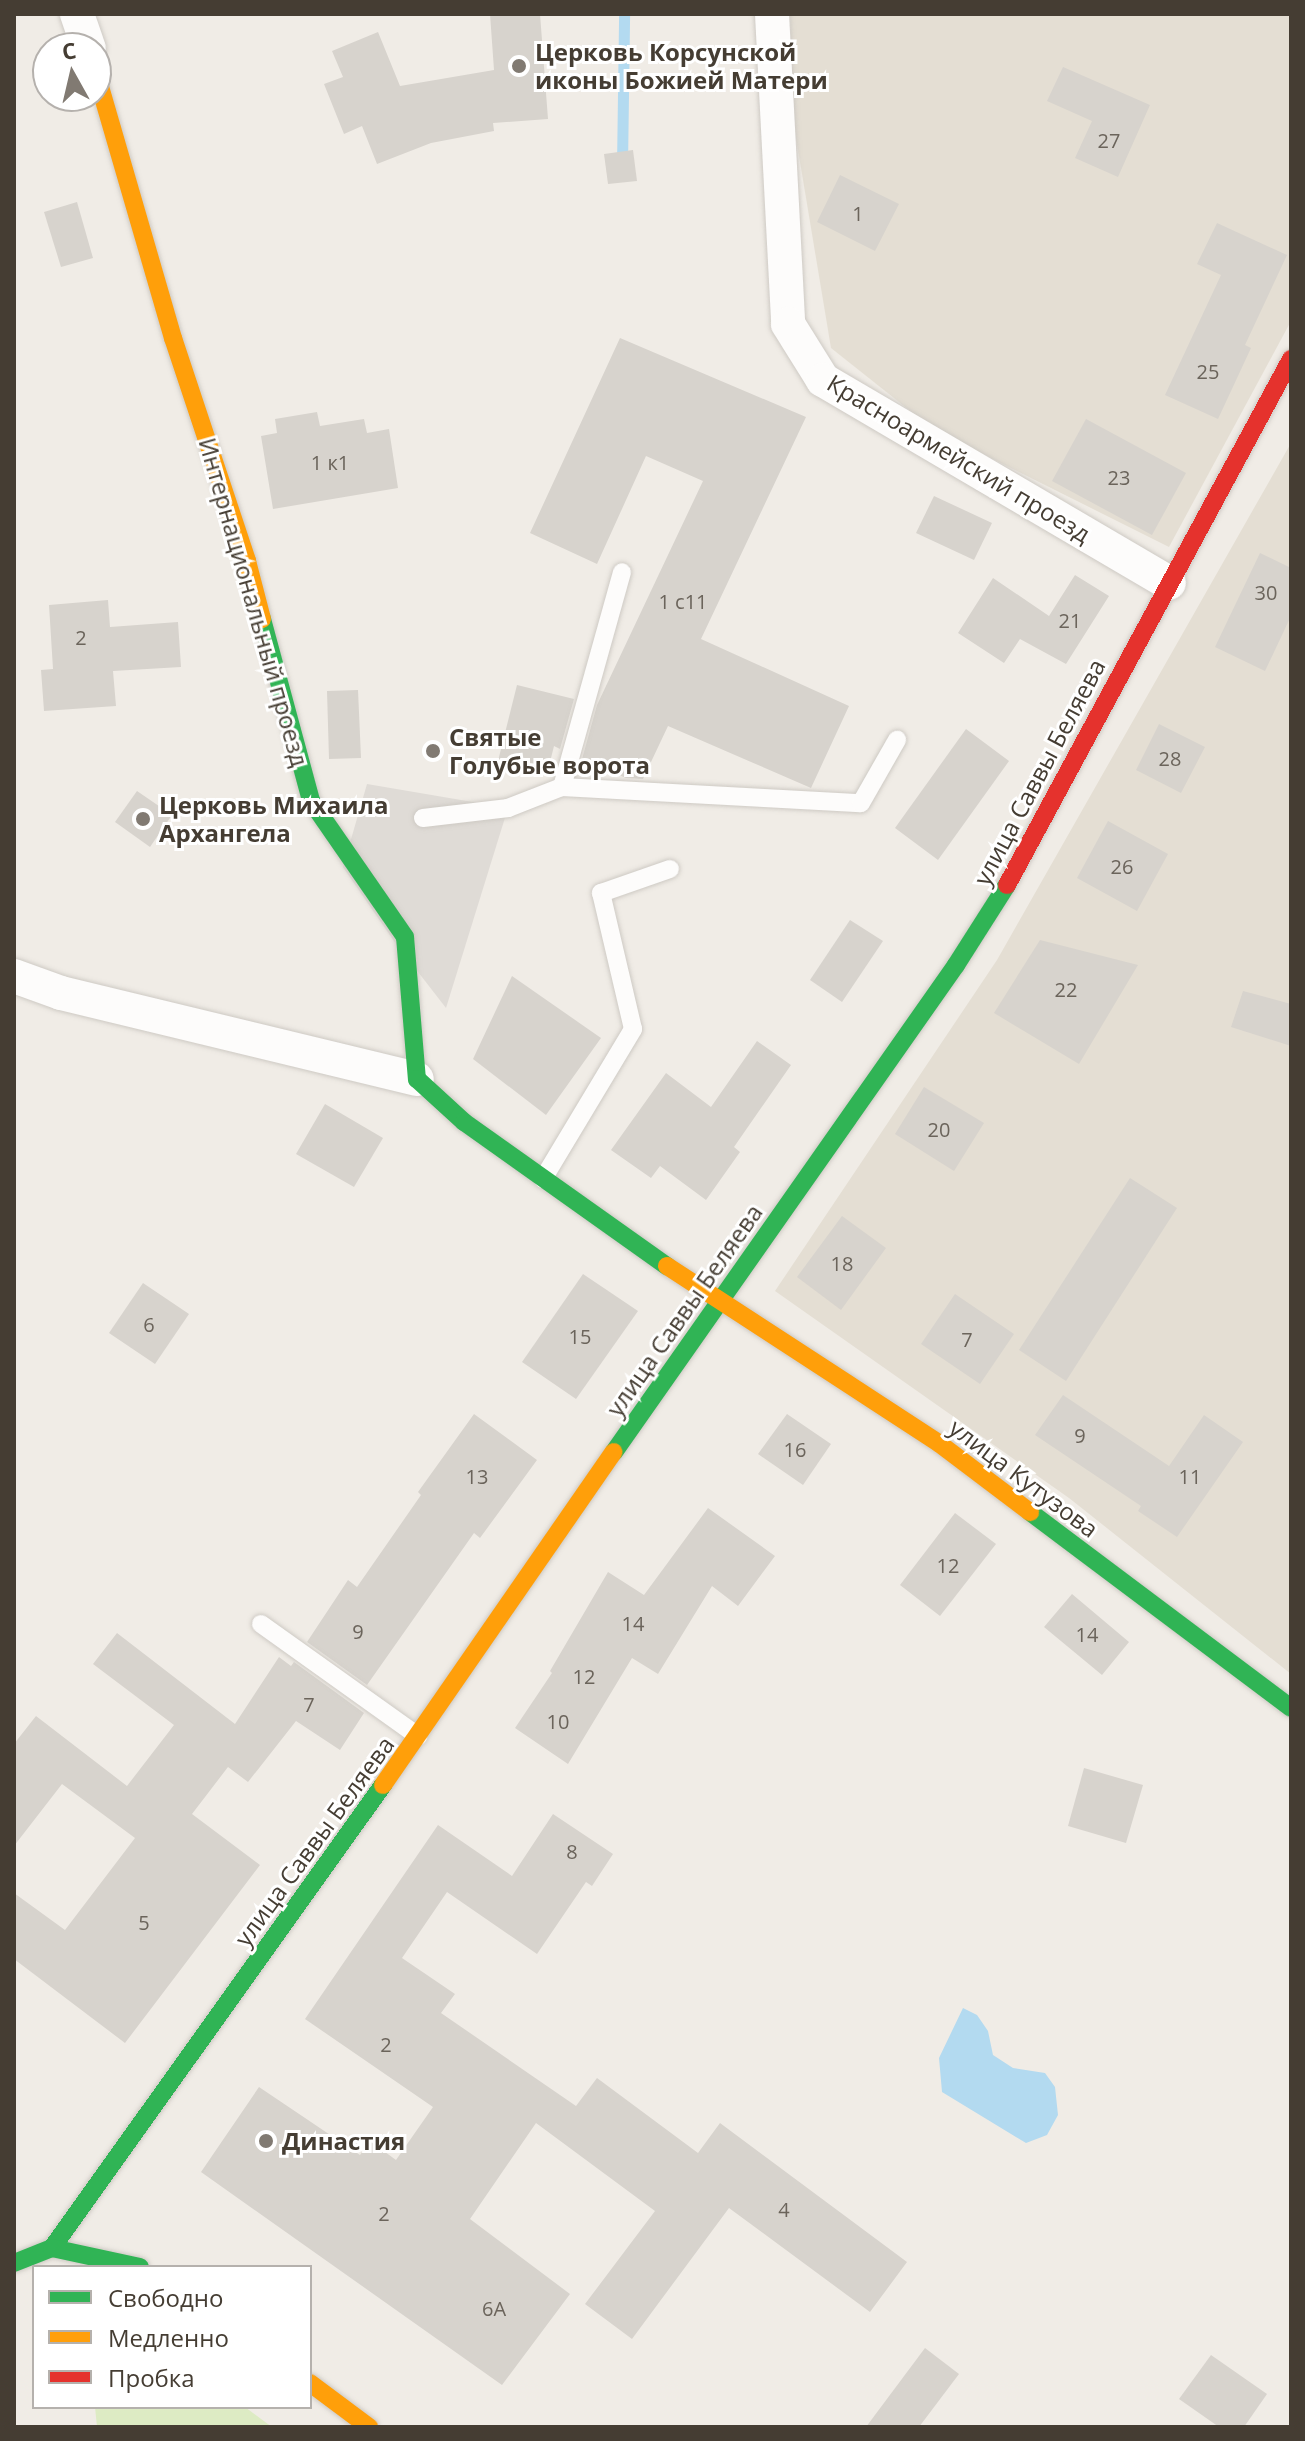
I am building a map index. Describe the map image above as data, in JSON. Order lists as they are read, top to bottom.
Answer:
{
  "streets": {
    "street": [
      "Красноармейский проезд",
      "Интернациональный проезд",
      "улица Саввы Беляева",
      "улица Кутузова"
    ]
  },
  "crossings": [
    ["Красноармейский проезд", "улица Саввы Беляева"],
    ["улица Саввы Беляева", "улица Кутузова"]
  ],
  "places": [
    "Церковь Корсунской иконы Божией Матери",
    "Святые Голубые ворота",
    "Церковь Михаила Архангела",
    "Династия"
  ],
  "house_numbers": [
    "27",
    "1",
    "25",
    "1 к1",
    "23",
    "30",
    "1 с11",
    "21",
    "2",
    "28",
    "26",
    "22",
    "20",
    "18",
    "6",
    "15",
    "7",
    "9",
    "16",
    "13",
    "11",
    "12",
    "14",
    "9",
    "14",
    "12",
    "7",
    "10",
    "8",
    "5",
    "2",
    "4",
    "2",
    "6А"
  ],
  "legend": ["Свободно", "Медленно", "Пробка"],
  "north": "top"
}
